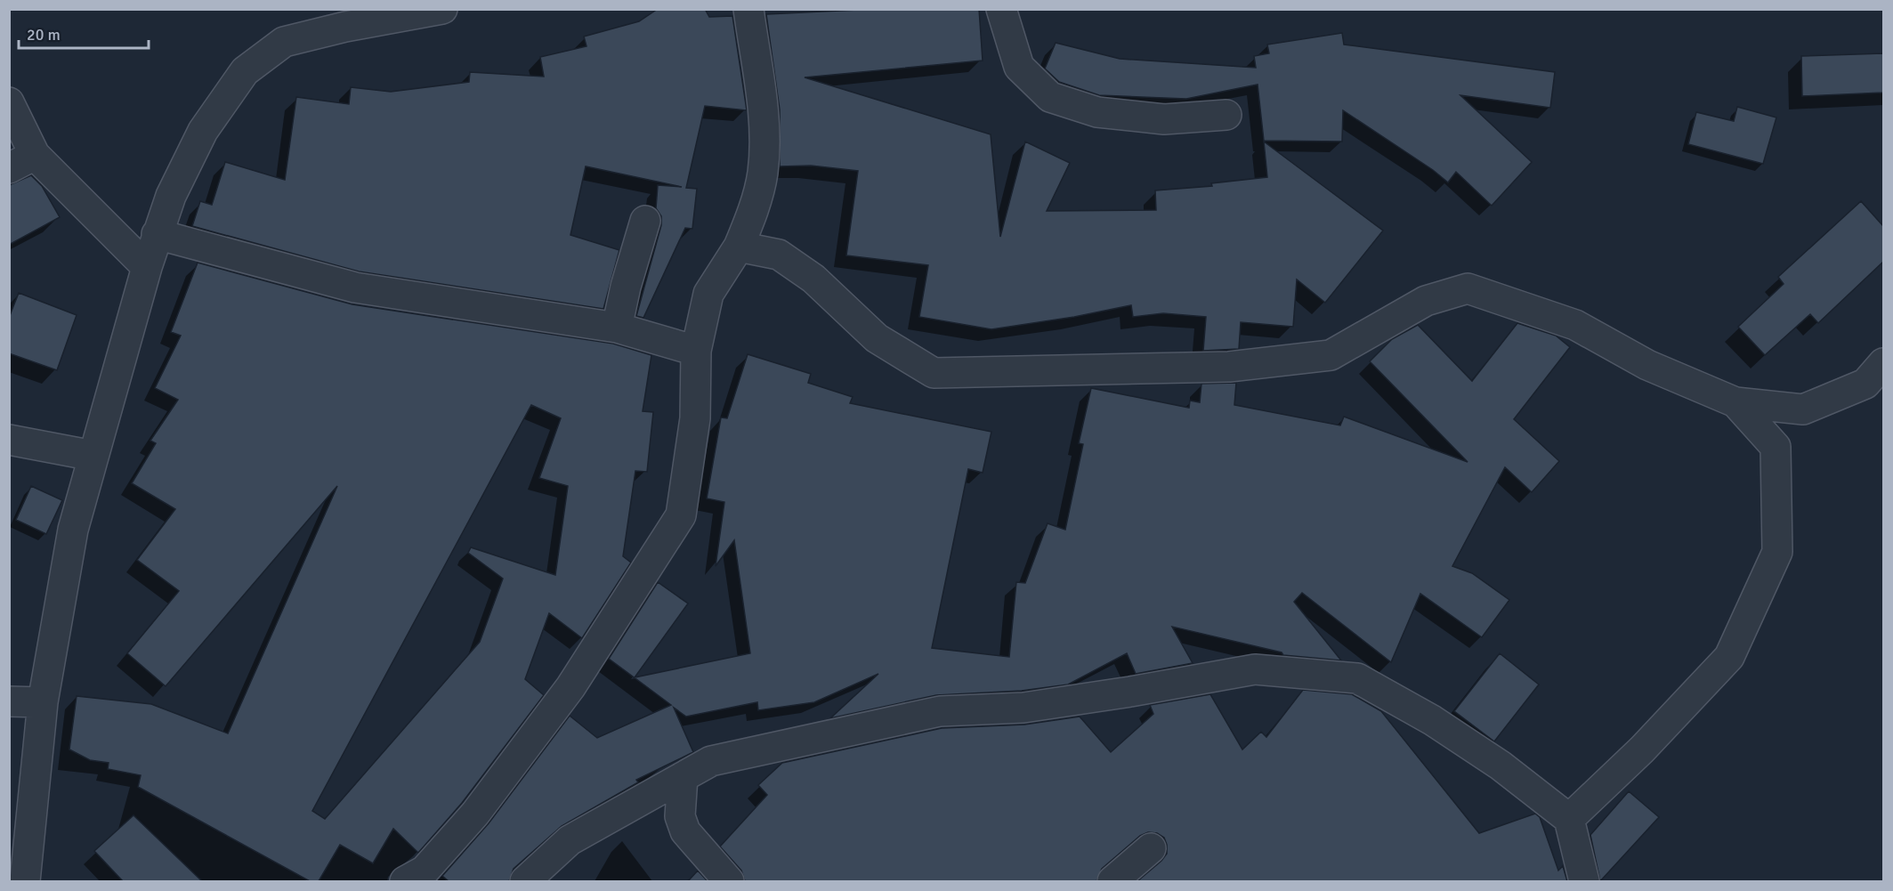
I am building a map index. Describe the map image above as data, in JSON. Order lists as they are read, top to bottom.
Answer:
{
  "scale_bar": "20 m"
}
